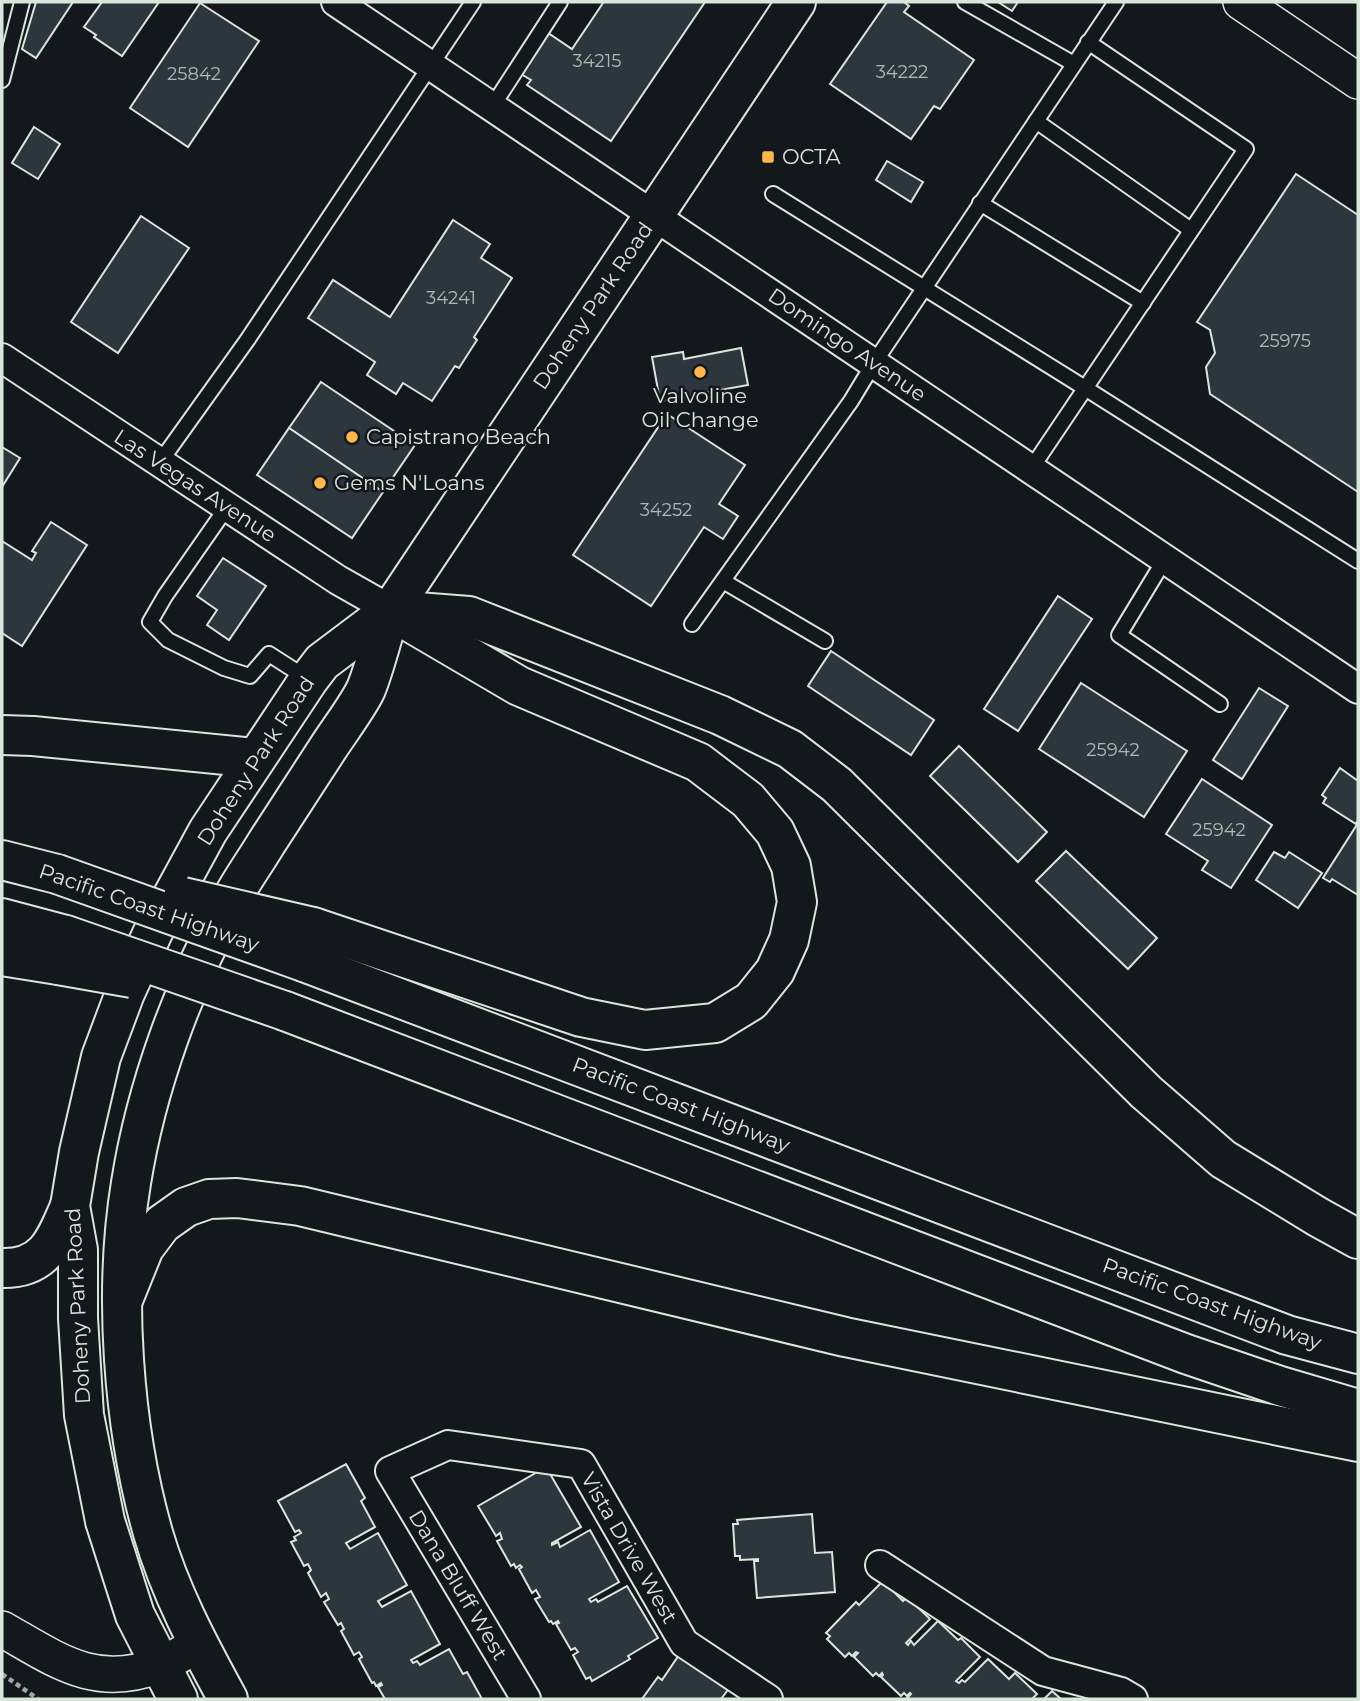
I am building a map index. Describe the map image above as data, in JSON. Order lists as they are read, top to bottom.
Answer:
{
  "streets": {
    "main road": ["Doheny Park Road", "Pacific Coast Highway"],
    "street": [
      "Domingo Avenue",
      "Las Vegas Avenue",
      "Vista Drive West",
      "Dana Bluff West"
    ]
  },
  "crossings": [
    ["Doheny Park Road", "Domingo Avenue"],
    ["Doheny Park Road", "Las Vegas Avenue"],
    ["Vista Drive West", "Dana Bluff West"]
  ],
  "places": {
    "transit": ["OCTA"],
    "other": ["Valvoline Oil Change", "Capistrano Beach", "Gems N'Loans"]
  },
  "house_numbers": [
    "34215",
    "34222",
    "25842",
    "34241",
    "25975",
    "34252",
    "25942",
    "25942"
  ]
}
